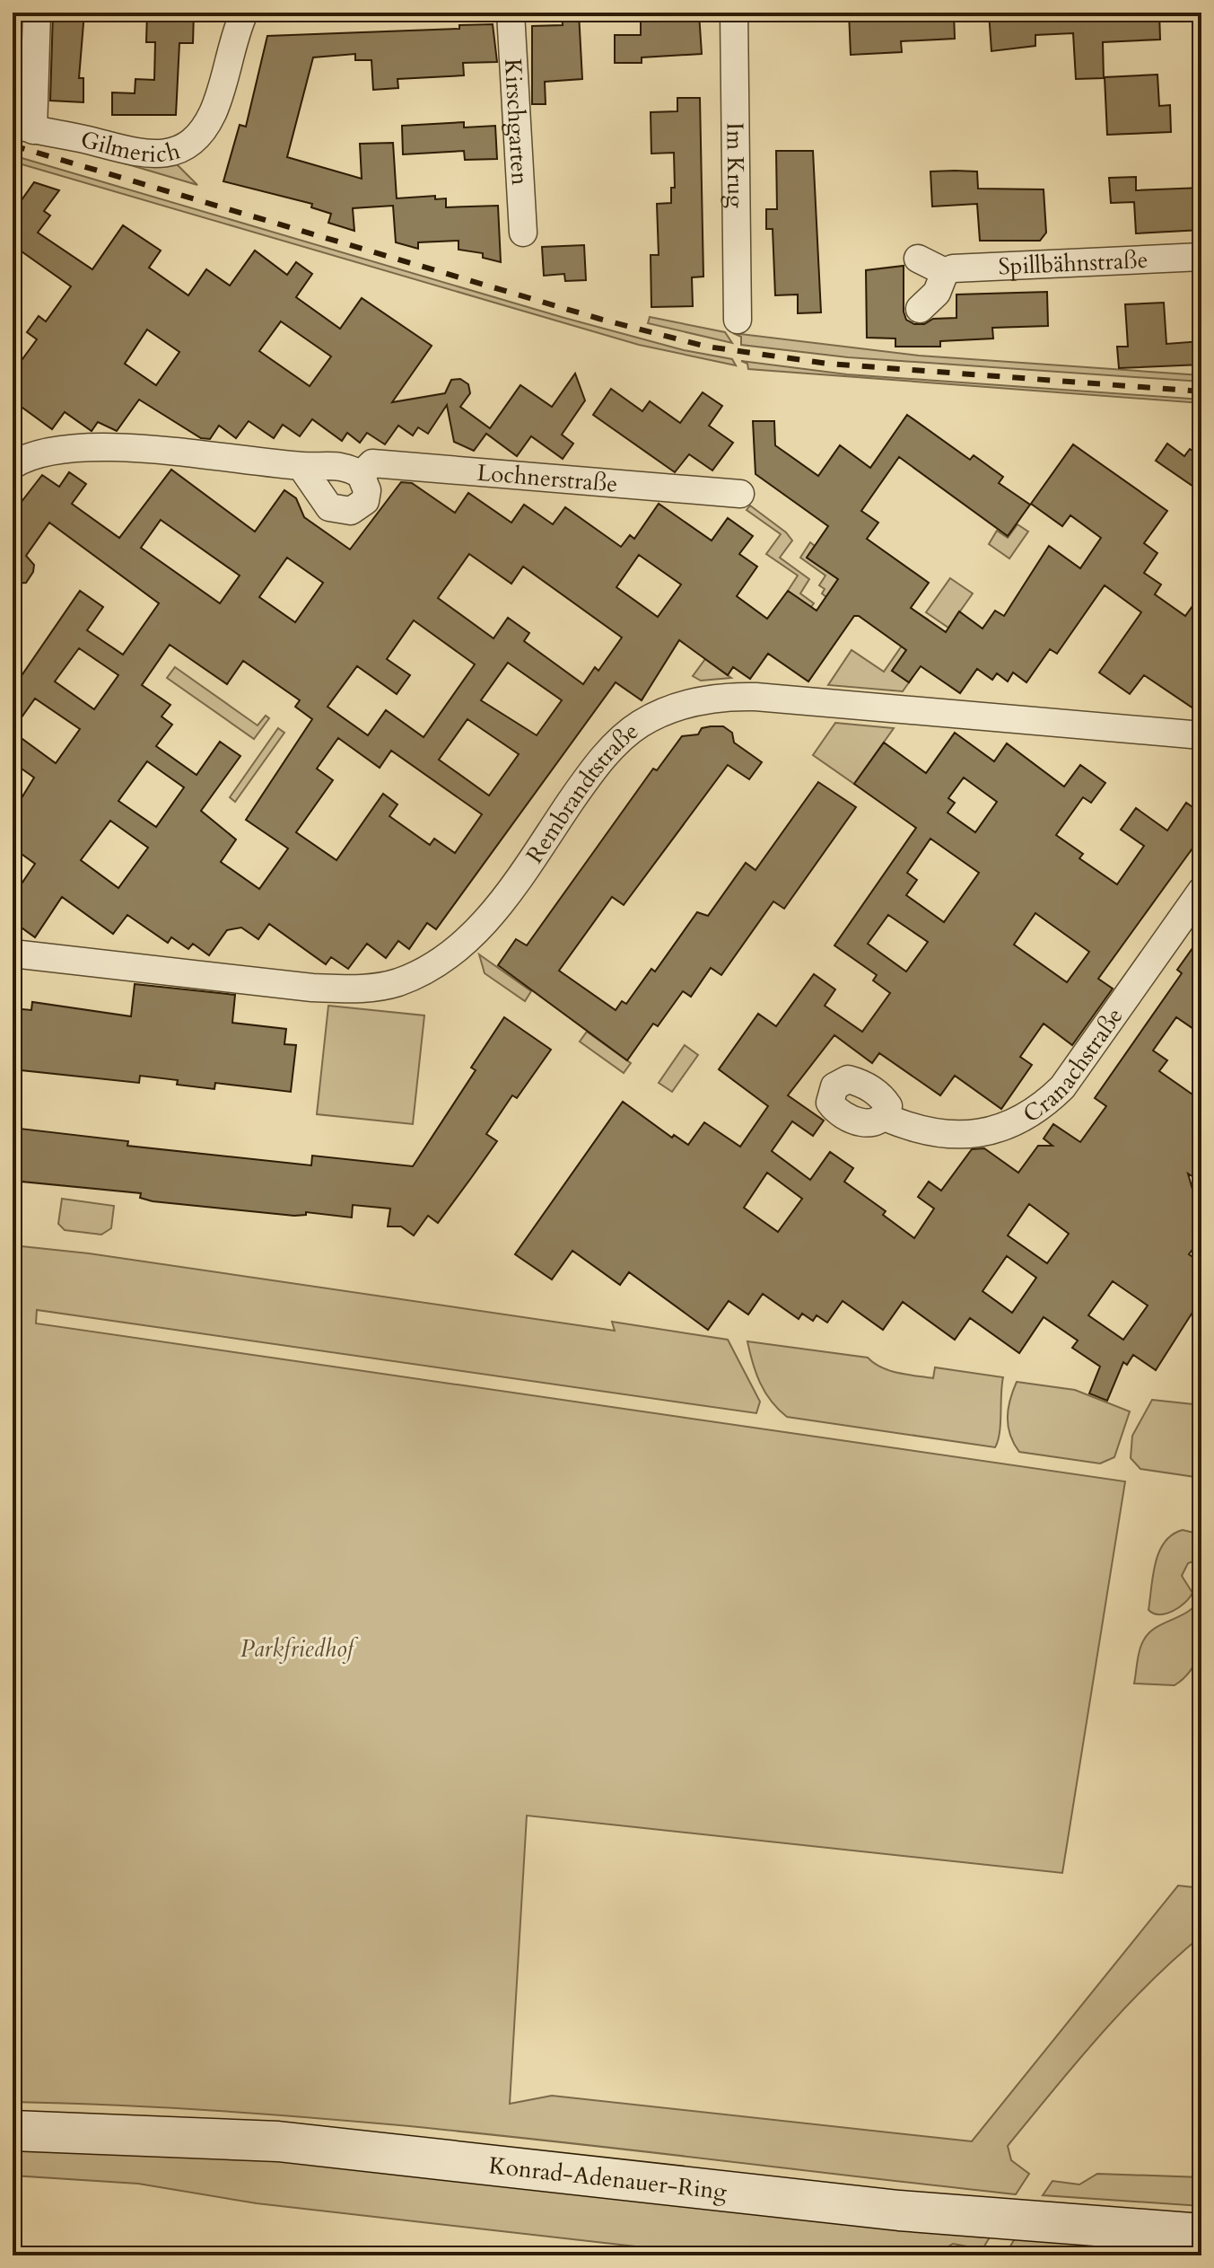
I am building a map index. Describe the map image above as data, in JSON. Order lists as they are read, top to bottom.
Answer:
{
  "streets": {
    "main road": ["Konrad-Adenauer-Ring"],
    "street": [
      "Kirschgarten",
      "Gilmerich",
      "Im Krug",
      "Spillbähnstraße",
      "Lochnerstraße",
      "Rembrandtstraße",
      "Cranachstraße"
    ]
  },
  "parks": ["Parkfriedhof"]
}
